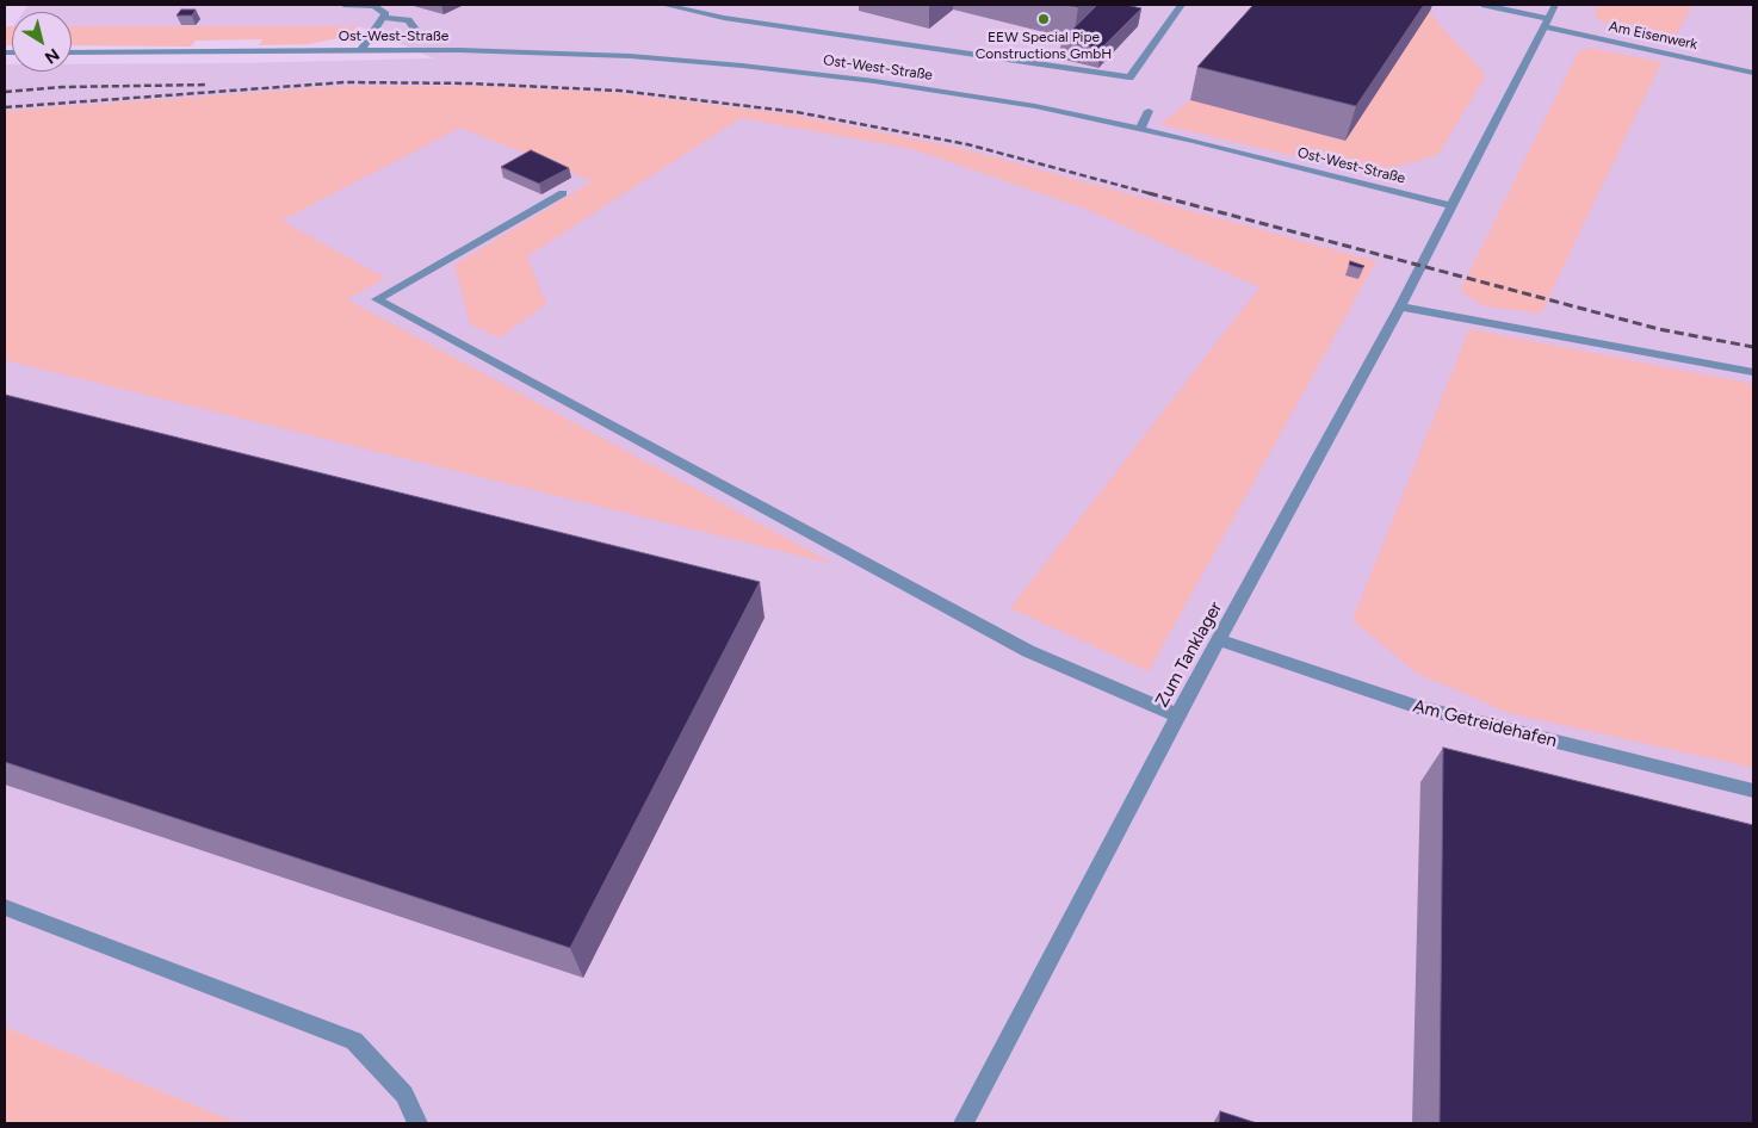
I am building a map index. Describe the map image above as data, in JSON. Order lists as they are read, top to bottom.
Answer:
{
  "streets": {
    "street": [
      "Ost-West-Straße",
      "Am Eisenwerk",
      "Zum Tanklager",
      "Am Getreidehafen"
    ]
  },
  "crossings": [
    ["Ost-West-Straße", "Zum Tanklager"],
    ["Zum Tanklager", "Am Getreidehafen"]
  ],
  "places": ["EEW Special Pipe Constructions GmbH"],
  "north": "bottom right"
}
